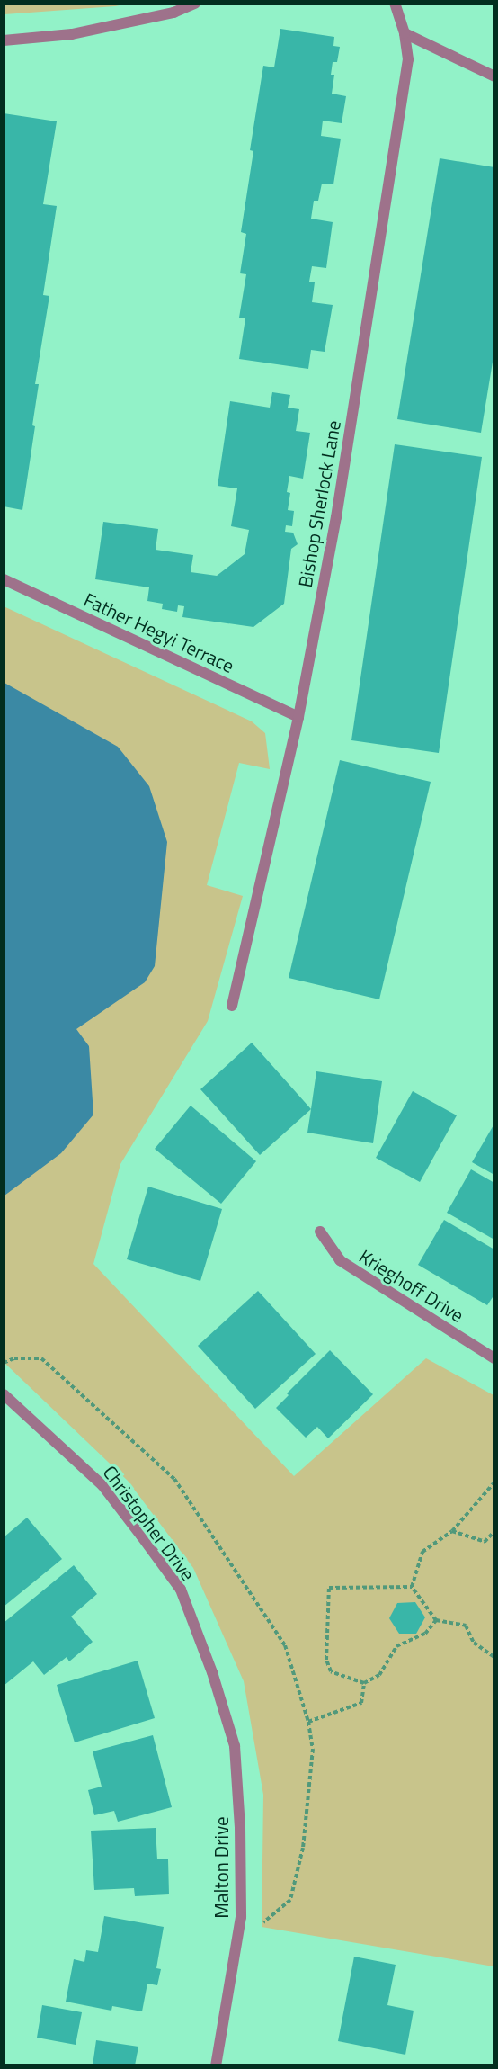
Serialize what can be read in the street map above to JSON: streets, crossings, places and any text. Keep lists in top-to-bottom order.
{
  "streets": {
    "street": [
      "Bishop Sherlock Lane",
      "Father Hegyi Terrace",
      "Krieghoff Drive",
      "Christopher Drive",
      "Malton Drive"
    ]
  },
  "crossings": [
    ["Bishop Sherlock Lane", "Father Hegyi Terrace"],
    ["Christopher Drive", "Malton Drive"]
  ]
}
